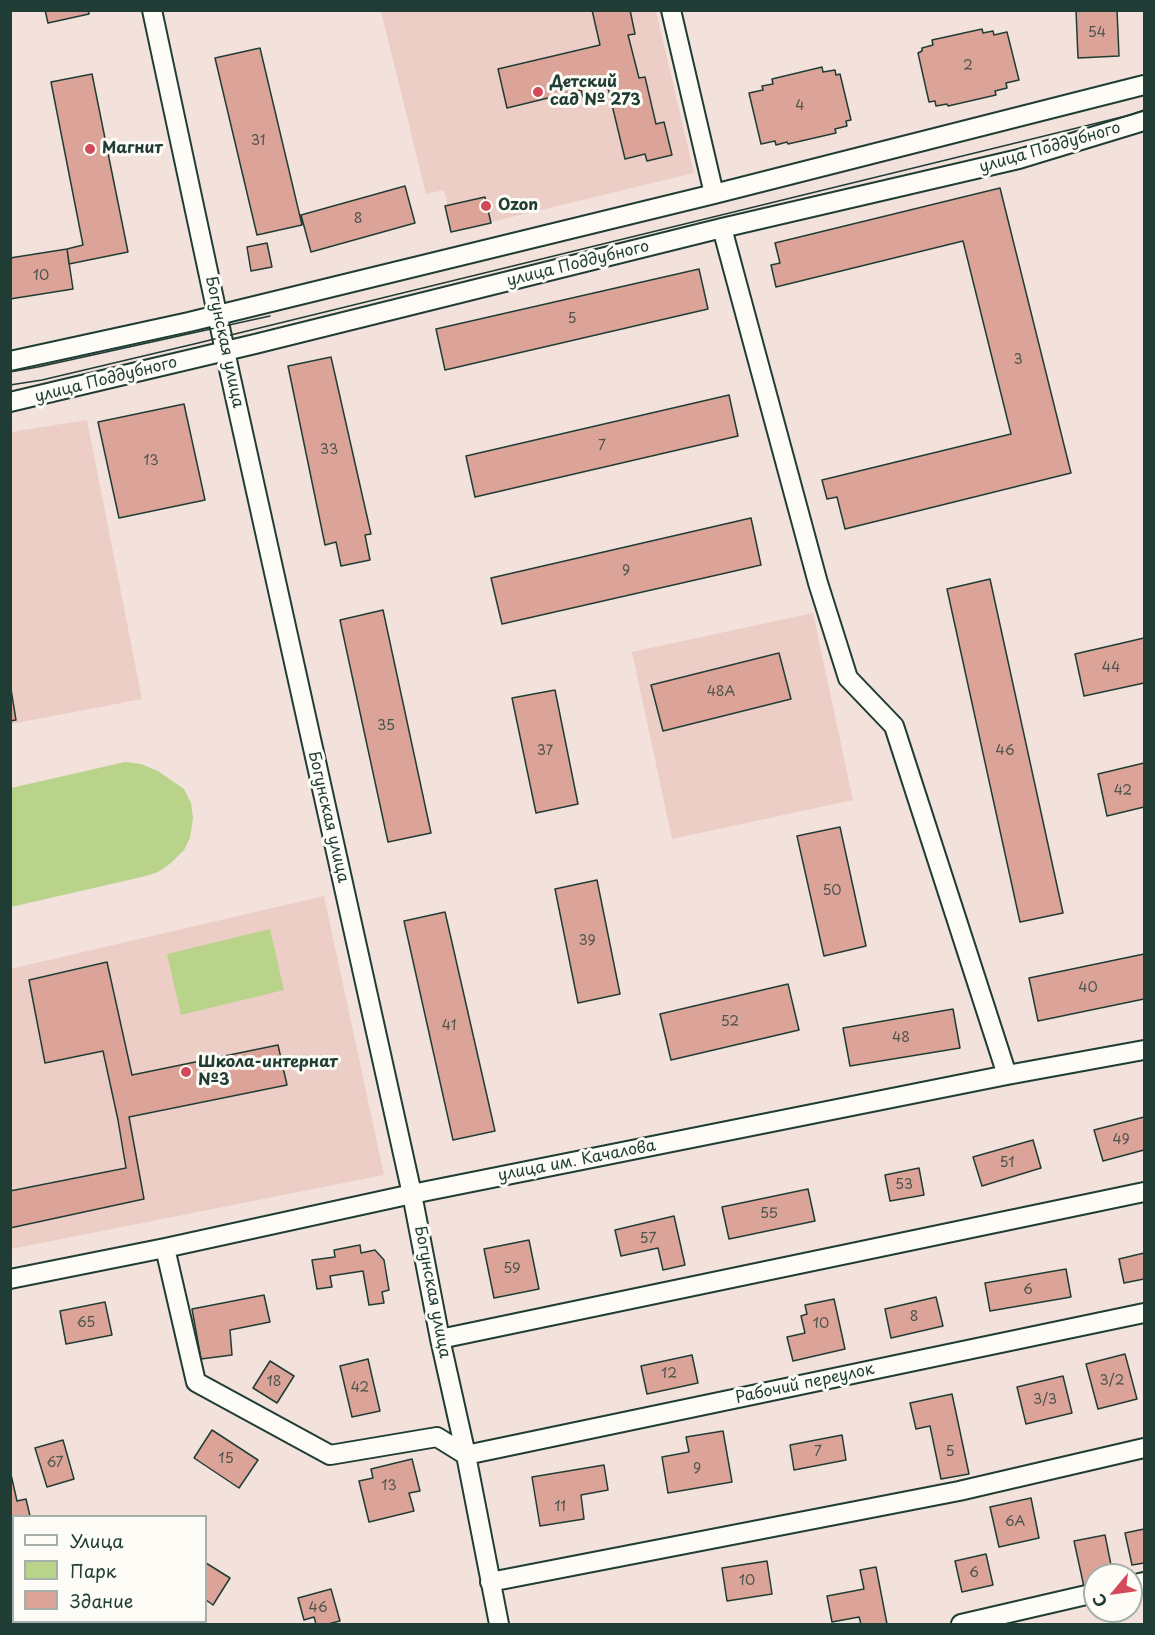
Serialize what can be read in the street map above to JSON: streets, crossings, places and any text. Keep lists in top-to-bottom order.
{
  "streets": {
    "street": [
      "улица Поддубного",
      "Богунская улица",
      "улица им. Качалова",
      "Рабочий переулок"
    ]
  },
  "crossings": [
    ["улица Поддубного", "Богунская улица"],
    ["Богунская улица", "улица им. Качалова"],
    ["Богунская улица", "Рабочий переулок"]
  ],
  "places": [
    "Детский сад № 273",
    "Магнит",
    "Ozon",
    "Школа-интернат №3"
  ],
  "house_numbers": [
    "54",
    "2",
    "4",
    "31",
    "8",
    "10",
    "5",
    "3",
    "7",
    "33",
    "13",
    "9",
    "44",
    "48А",
    "35",
    "37",
    "46",
    "42",
    "50",
    "39",
    "40",
    "52",
    "41",
    "48",
    "49",
    "51",
    "53",
    "55",
    "57",
    "59",
    "6",
    "8",
    "65",
    "10",
    "12",
    "3/2",
    "18",
    "42",
    "3/3",
    "7",
    "5",
    "15",
    "67",
    "9",
    "13",
    "11",
    "6А",
    "6",
    "10",
    "46"
  ],
  "legend": ["Улица", "Парк", "Здание"],
  "north": "bottom left"
}
